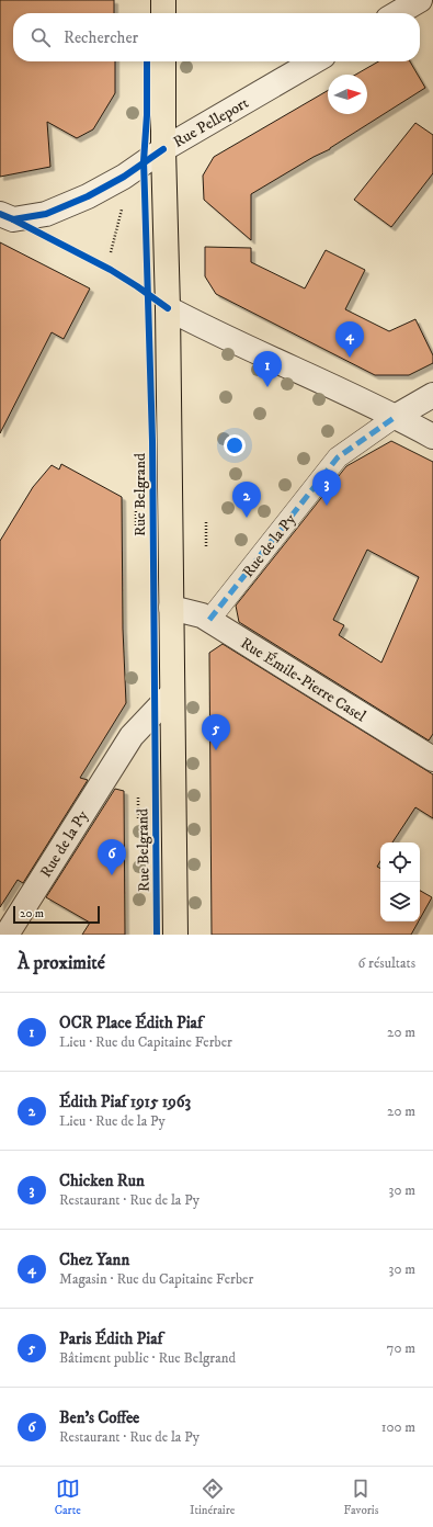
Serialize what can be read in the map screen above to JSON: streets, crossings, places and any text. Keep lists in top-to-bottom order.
{
  "streets": {
    "main road": ["Rue Belgrand"],
    "street": ["Rue Pelleport", "Rue de la Py", "Rue Émile-Pierre Casel"]
  },
  "crossings": [
    ["Rue Pelleport", "Rue Belgrand"],
    ["Rue Belgrand", "Rue de la Py"],
    ["Rue Belgrand", "Rue Émile-Pierre Casel"],
    ["Rue de la Py", "Rue Émile-Pierre Casel"]
  ],
  "scale_bar": "20 m",
  "north": "right",
  "page": {
    "search": "Rechercher",
    "pins": [
      "4",
      "1",
      "3",
      "2",
      "5",
      "6"
    ],
    "scale": "20 m",
    "heading": ["À proximité", "6 résultats"],
    "list": [
      {
        "mark": "1",
        "name": "OCR Place Édith Piaf",
        "note": "Lieu · Rue du Capitaine Ferber",
        "value": "20 m"
      },
      {
        "mark": "2",
        "name": "Édith Piaf 1915 1963",
        "note": "Lieu · Rue de la Py",
        "value": "20 m"
      },
      {
        "mark": "3",
        "name": "Chicken Run",
        "note": "Restaurant · Rue de la Py",
        "value": "30 m"
      },
      {
        "mark": "4",
        "name": "Chez Yann",
        "note": "Magasin · Rue du Capitaine Ferber",
        "value": "30 m"
      },
      {
        "mark": "5",
        "name": "Paris Édith Piaf",
        "note": "Bâtiment public · Rue Belgrand",
        "value": "70 m"
      },
      {
        "mark": "6",
        "name": "Ben's Coffee",
        "note": "Restaurant · Rue de la Py",
        "value": "100 m"
      }
    ],
    "nav": ["Carte", "Itinéraire", "Favoris"]
  }
}
